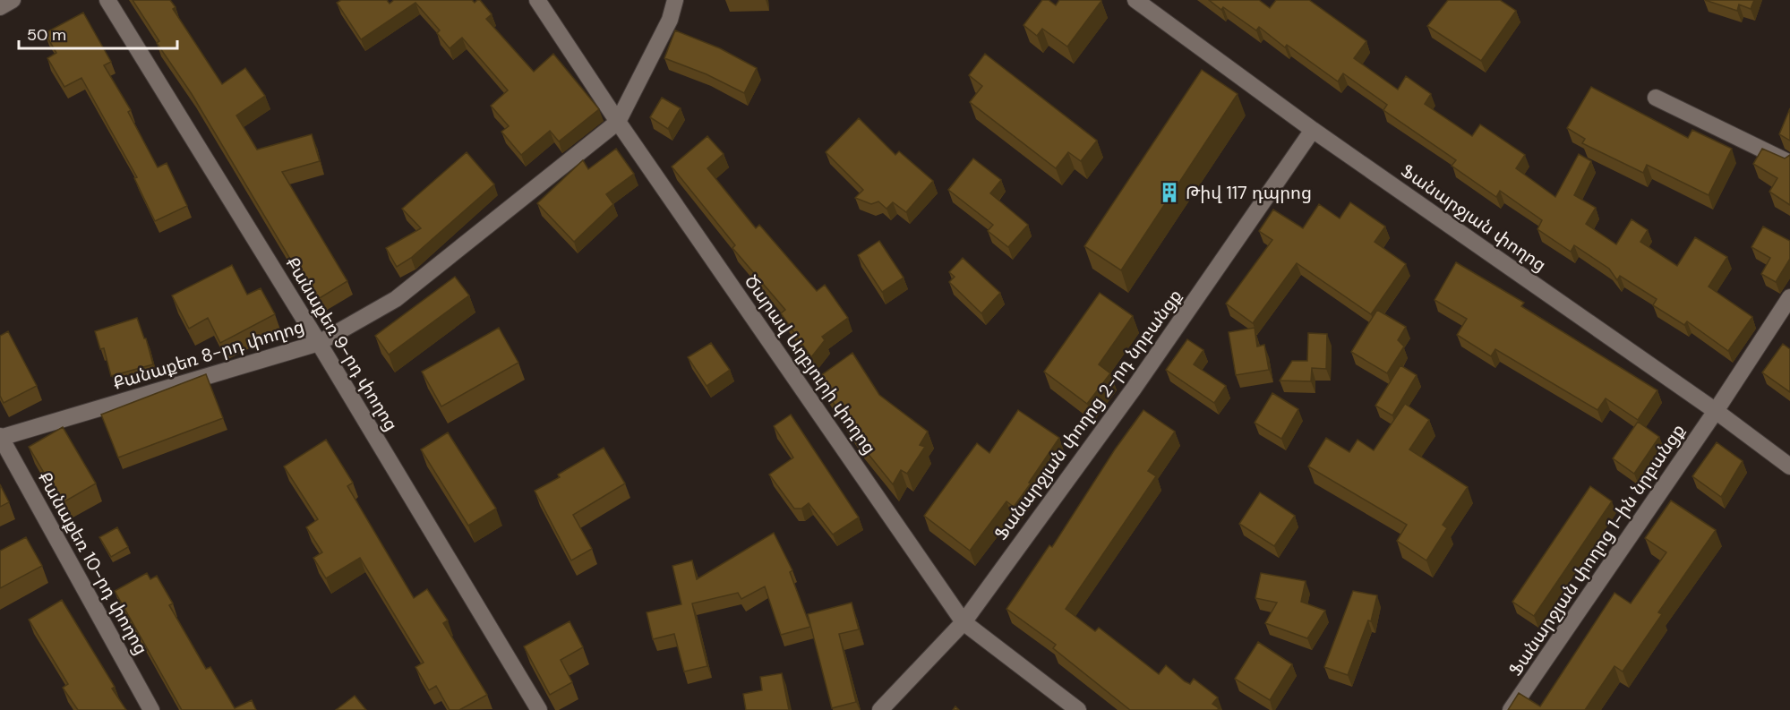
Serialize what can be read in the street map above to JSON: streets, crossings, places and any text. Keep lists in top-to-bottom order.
{
  "streets": {
    "street": [
      "Ֆանարջյան փողոց",
      "Քանաքեռ 9-րդ փողոց",
      "Քանաքեռ 8-րդ փողոց",
      "Ծարավ Աղբյուրի փողոց",
      "Ֆանարջյան փողոց 2-րդ նրբանցք",
      "Ֆանարջյան փողոց 1-ին նրբանցք",
      "Քանաքեռ 10-րդ փողոց"
    ]
  },
  "crossings": [
    ["Ֆանարջյան փողոց", "Ֆանարջյան փողոց 2-րդ նրբանցք"],
    ["Ֆանարջյան փողոց", "Ֆանարջյան փողոց 1-ին նրբանցք"],
    ["Քանաքեռ 9-րդ փողոց", "Քանաքեռ 8-րդ փողոց"],
    ["Քանաքեռ 8-րդ փողոց", "Ծարավ Աղբյուրի փողոց"],
    ["Քանաքեռ 8-րդ փողոց", "Քանաքեռ 10-րդ փողոց"],
    ["Ծարավ Աղբյուրի փողոց", "Ֆանարջյան փողոց 2-րդ նրբանցք"]
  ],
  "places": {
    "building": ["Թիվ 117 դպրոց"]
  },
  "scale_bar": "50 m"
}
